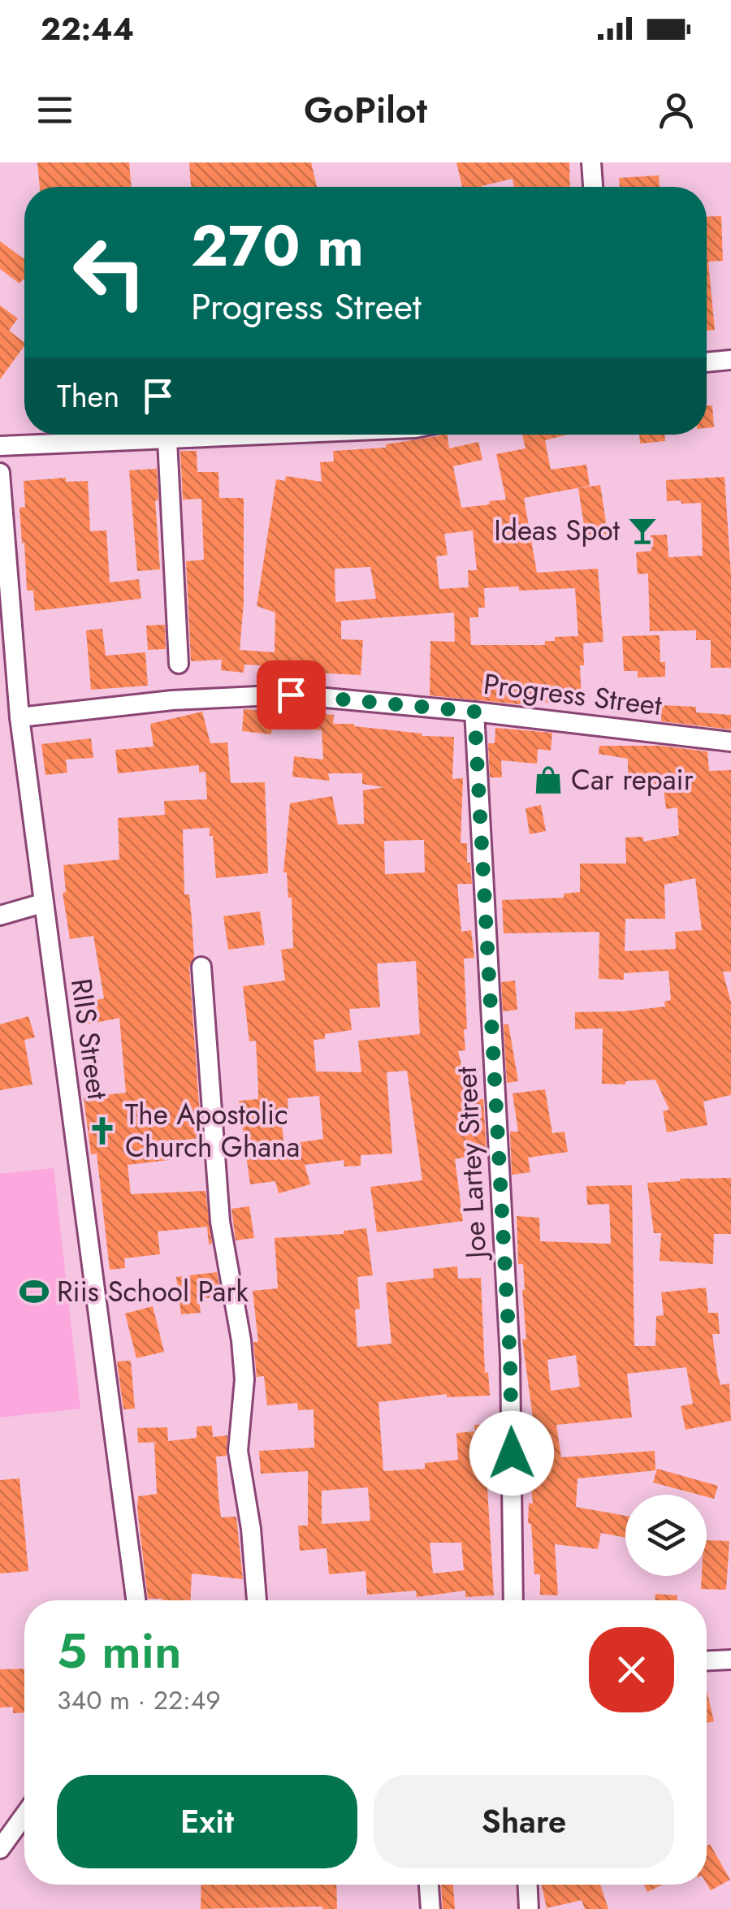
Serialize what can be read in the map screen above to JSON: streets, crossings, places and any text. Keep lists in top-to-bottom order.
{
  "streets": {
    "street": ["Progress Street", "RIIS Street", "Joe Lartey Street"]
  },
  "crossings": [
    ["Progress Street", "RIIS Street"],
    ["Progress Street", "Joe Lartey Street"]
  ],
  "places": {
    "bar": ["Ideas Spot"],
    "shop": ["Car repair"],
    "church": ["The Apostolic Church Ghana"],
    "sports": ["Riis School Park"]
  },
  "page": {
    "status": "22:44",
    "header": "GoPilot",
    "turn": ["270 m", "Progress Street"],
    "then": "Then",
    "heading": ["5 min", "340 m · 22:49"],
    "buttons": ["Exit", "Share"]
  }
}
